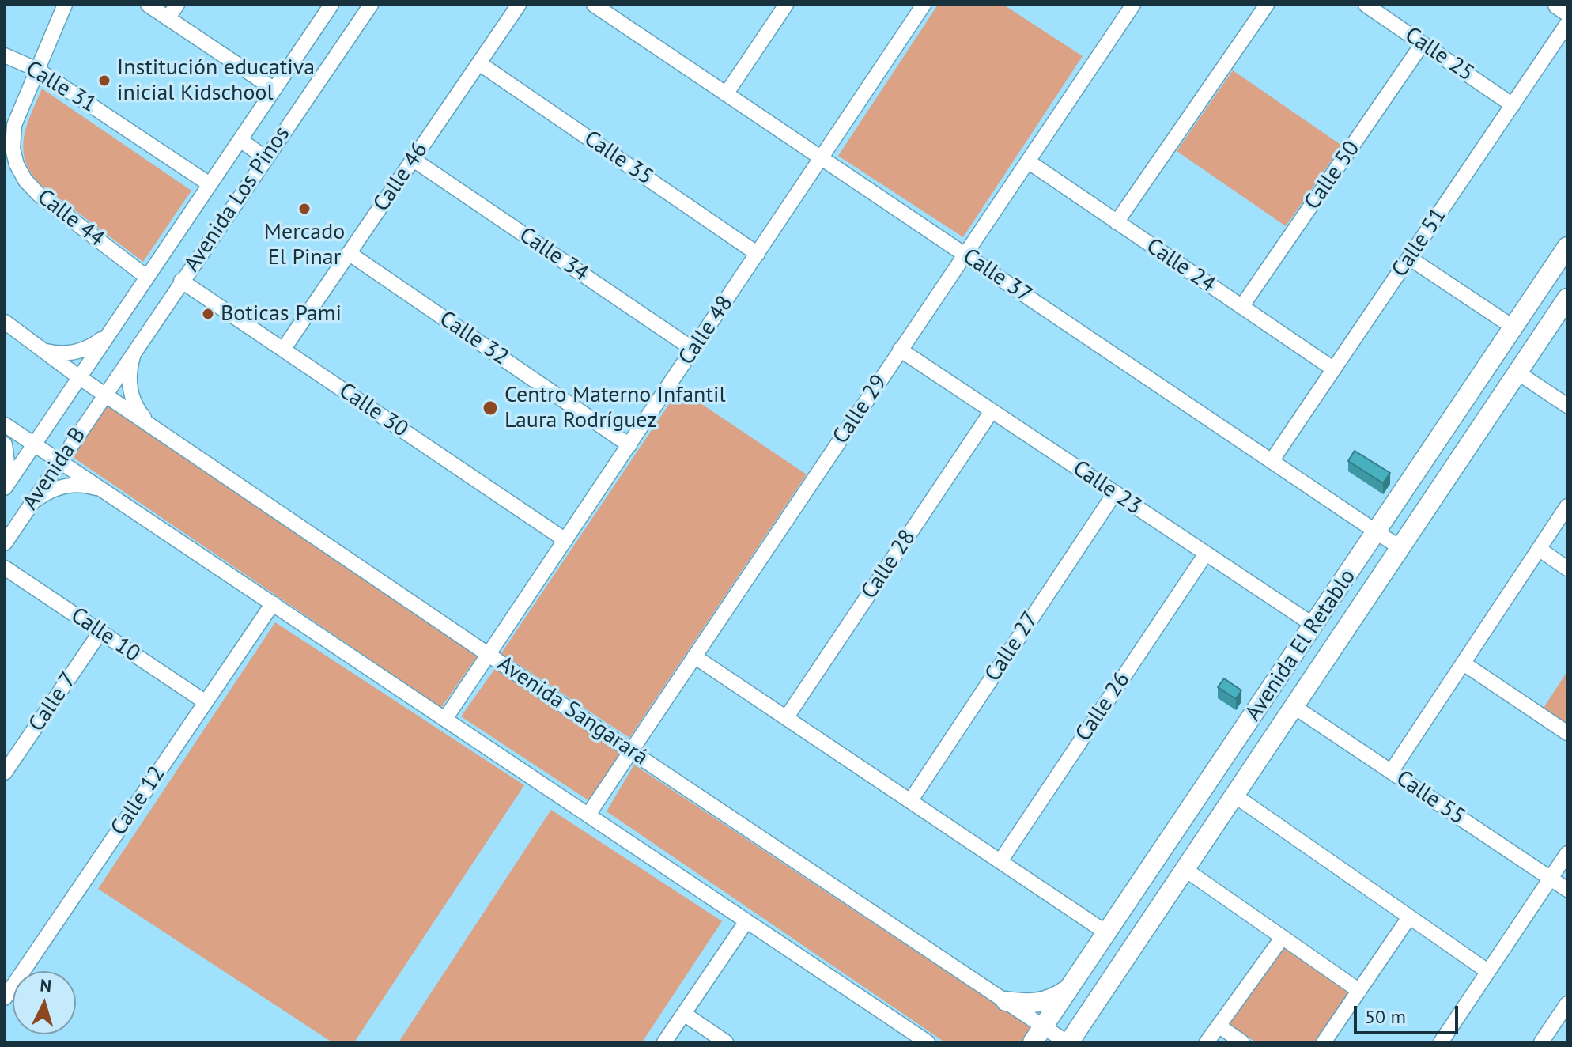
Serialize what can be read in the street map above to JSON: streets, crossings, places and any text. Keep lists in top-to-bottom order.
{
  "streets": {
    "main road": ["Avenida El Retablo"],
    "street": [
      "Calle 25",
      "Calle 31",
      "Calle 35",
      "Calle 50",
      "Calle 46",
      "Avenida Los Pinos",
      "Calle 44",
      "Calle 51",
      "Calle 34",
      "Calle 24",
      "Calle 37",
      "Calle 48",
      "Calle 32",
      "Calle 29",
      "Calle 30",
      "Avenida B",
      "Calle 23",
      "Calle 28",
      "Calle 10",
      "Calle 27",
      "Calle 7",
      "Calle 26",
      "Avenida Sangarará",
      "Calle 55",
      "Calle 12"
    ]
  },
  "crossings": [
    ["Calle 25", "Calle 50"],
    ["Calle 25", "Calle 51"],
    ["Calle 31", "Avenida Los Pinos"],
    ["Calle 31", "Calle 44"],
    ["Calle 35", "Calle 46"],
    ["Calle 35", "Calle 48"],
    ["Calle 50", "Calle 24"],
    ["Calle 46", "Calle 34"],
    ["Calle 46", "Calle 32"],
    ["Calle 46", "Calle 30"],
    ["Avenida Los Pinos", "Calle 44"],
    ["Avenida Los Pinos", "Calle 30"],
    ["Avenida Los Pinos", "Avenida B"],
    ["Avenida Los Pinos", "Avenida Sangarará"],
    ["Calle 51", "Calle 24"],
    ["Calle 51", "Calle 37"],
    ["Calle 34", "Calle 48"],
    ["Calle 24", "Calle 29"],
    ["Calle 37", "Calle 48"],
    ["Calle 37", "Calle 29"],
    ["Calle 37", "Avenida El Retablo"],
    ["Calle 48", "Calle 32"],
    ["Calle 48", "Calle 30"],
    ["Calle 48", "Avenida Sangarará"],
    ["Calle 29", "Calle 23"],
    ["Calle 29", "Avenida Sangarará"],
    ["Avenida B", "Avenida Sangarará"],
    ["Calle 23", "Calle 28"],
    ["Calle 23", "Avenida El Retablo"],
    ["Calle 23", "Calle 27"],
    ["Calle 23", "Calle 26"],
    ["Calle 10", "Calle 7"],
    ["Calle 10", "Calle 12"],
    ["Avenida El Retablo", "Avenida Sangarará"],
    ["Avenida El Retablo", "Calle 55"]
  ],
  "places": [
    "Institución educativa inicial Kidschool",
    "Mercado El Pinar",
    "Boticas Pami",
    "Centro Materno Infantil Laura Rodríguez"
  ],
  "scale_bar": "50 m",
  "north": "top"
}
